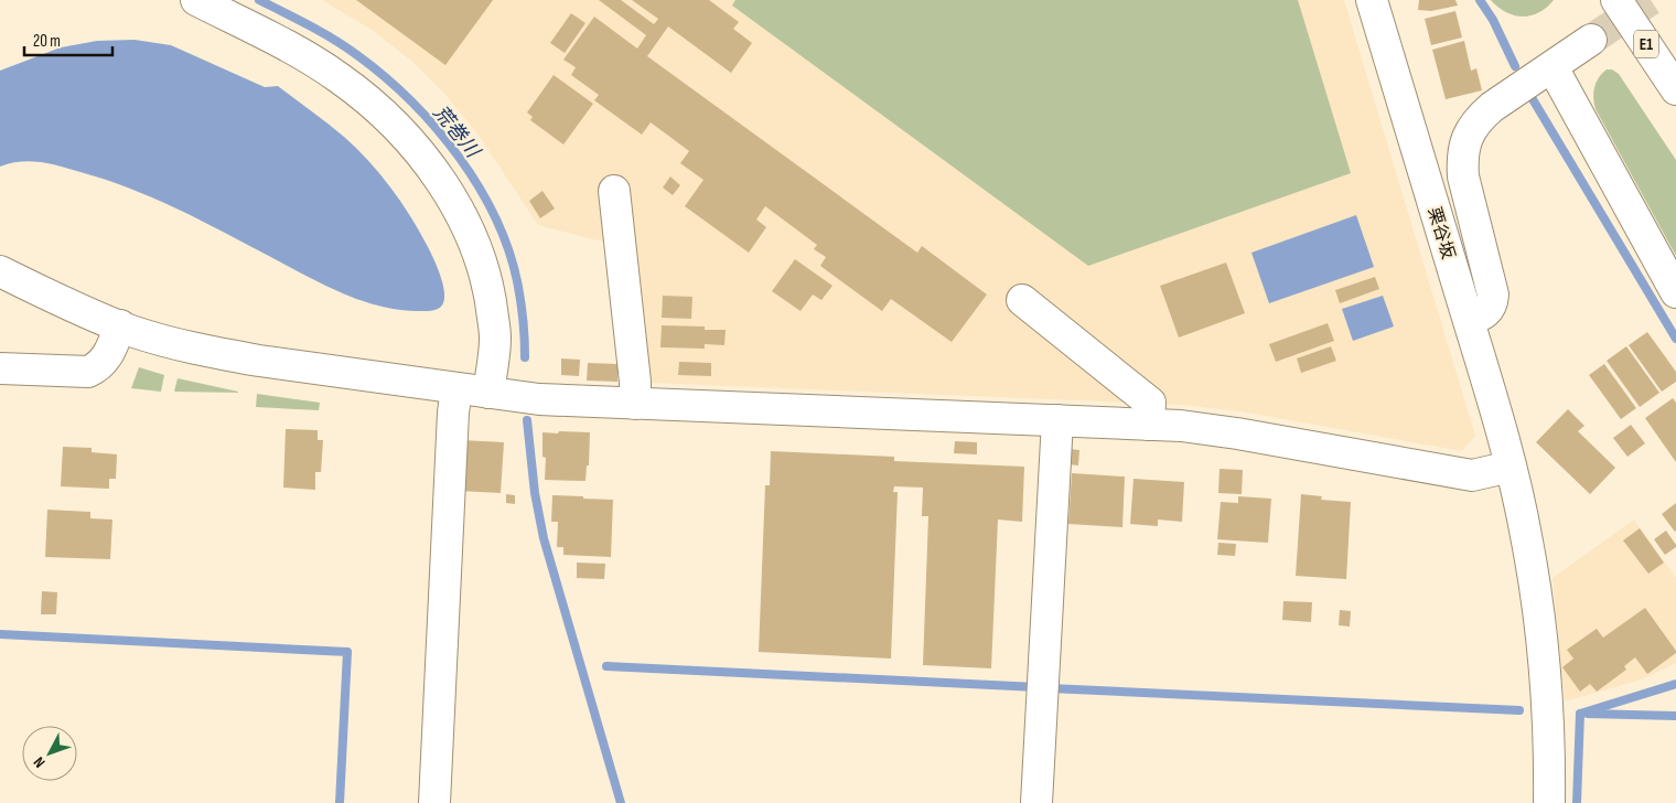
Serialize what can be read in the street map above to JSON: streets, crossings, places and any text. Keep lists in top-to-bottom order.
{
  "streets": {
    "main road": ["E1", "栗谷坂"]
  },
  "water": ["荒巻川"],
  "scale_bar": "20 m",
  "north": "bottom left"
}
